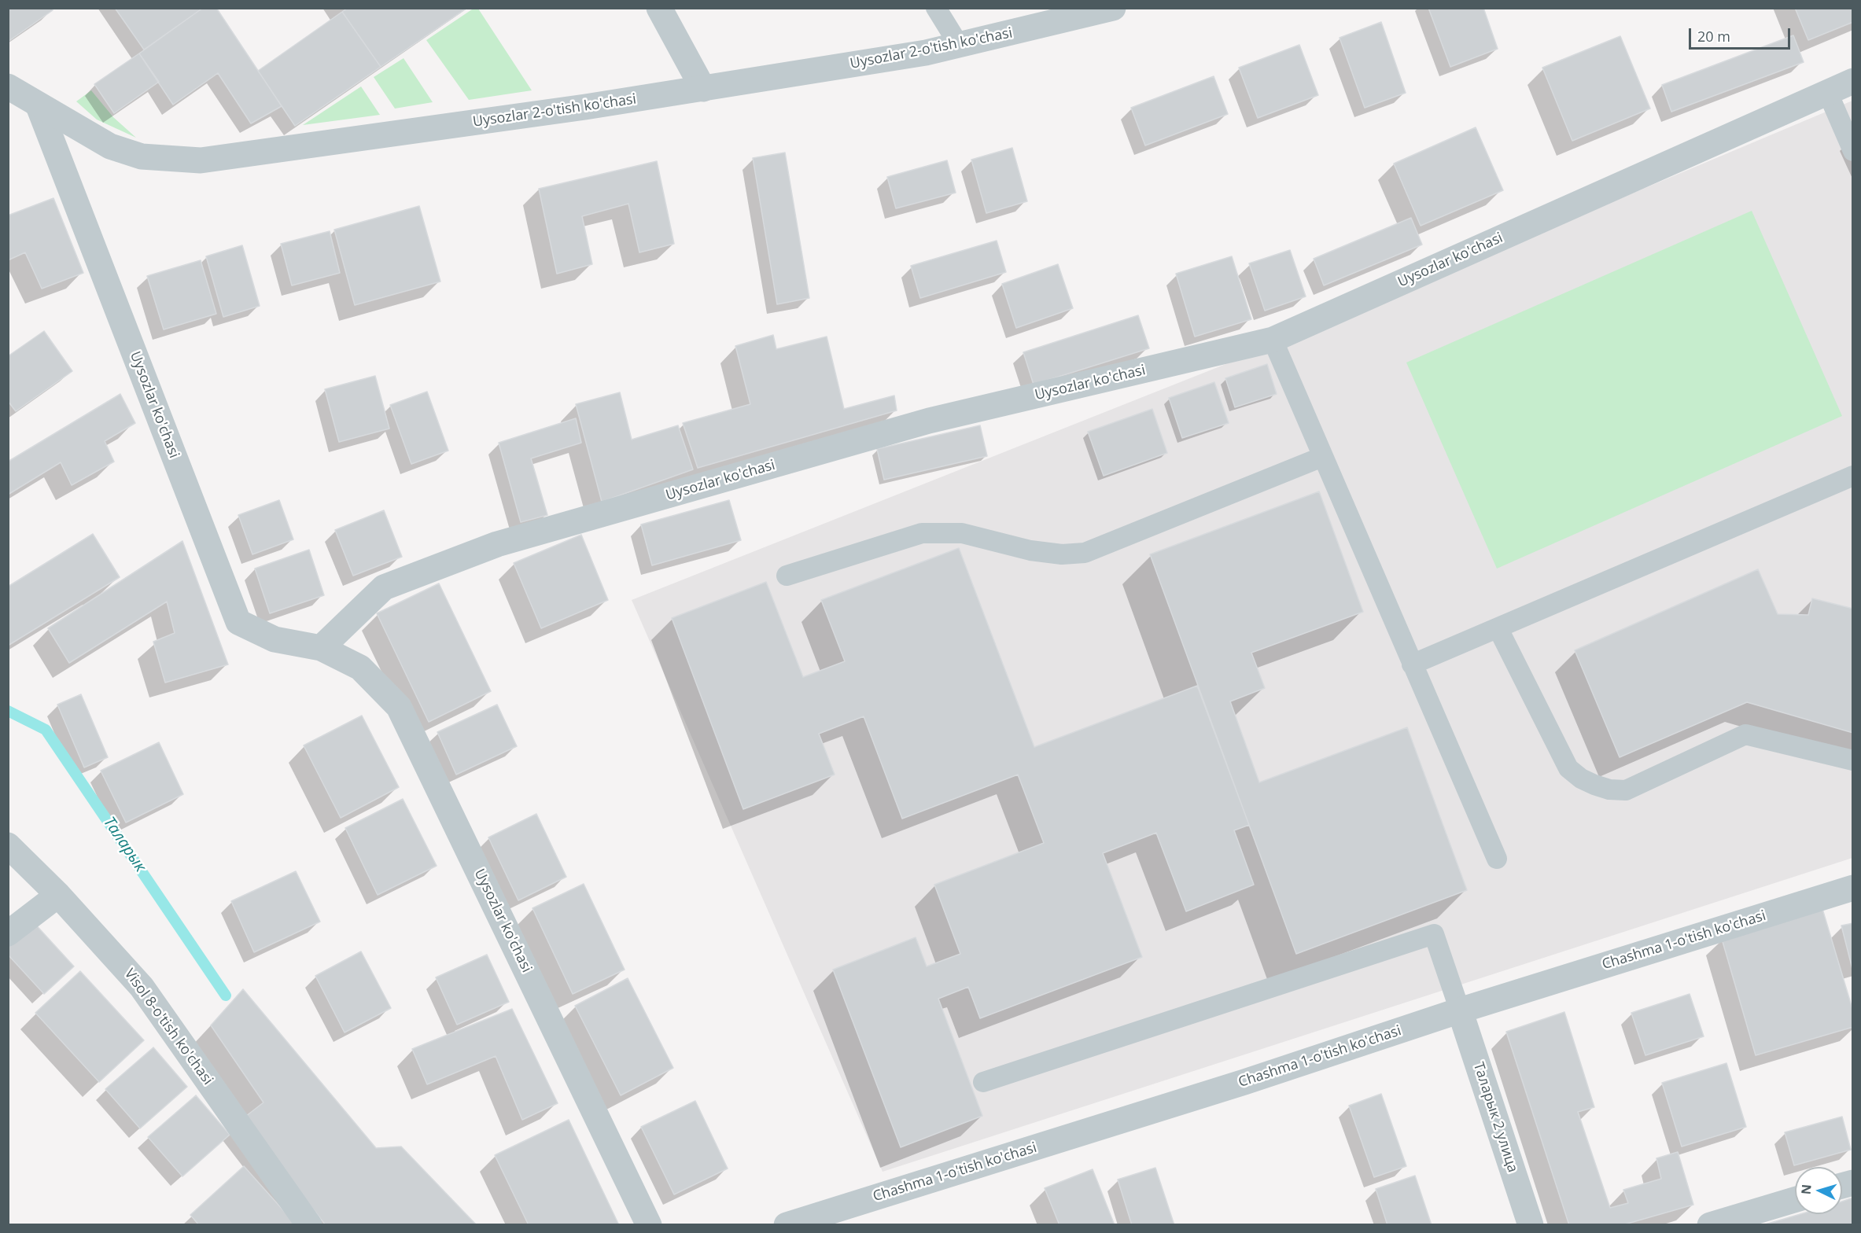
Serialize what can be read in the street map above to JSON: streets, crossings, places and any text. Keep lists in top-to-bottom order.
{
  "streets": {
    "street": [
      "Uysozlar 2-o'tish ko'chasi",
      "Uysozlar ko'chasi",
      "Chashma 1-o'tish ko'chasi",
      "Visol 8-o'tish ko'chasi",
      "Таларык 2 улица"
    ]
  },
  "crossings": [
    ["Uysozlar 2-o'tish ko'chasi", "Uysozlar ko'chasi"],
    ["Chashma 1-o'tish ko'chasi", "Таларык 2 улица"]
  ],
  "water": ["Таларык"],
  "scale_bar": "20 m",
  "north": "left"
}
